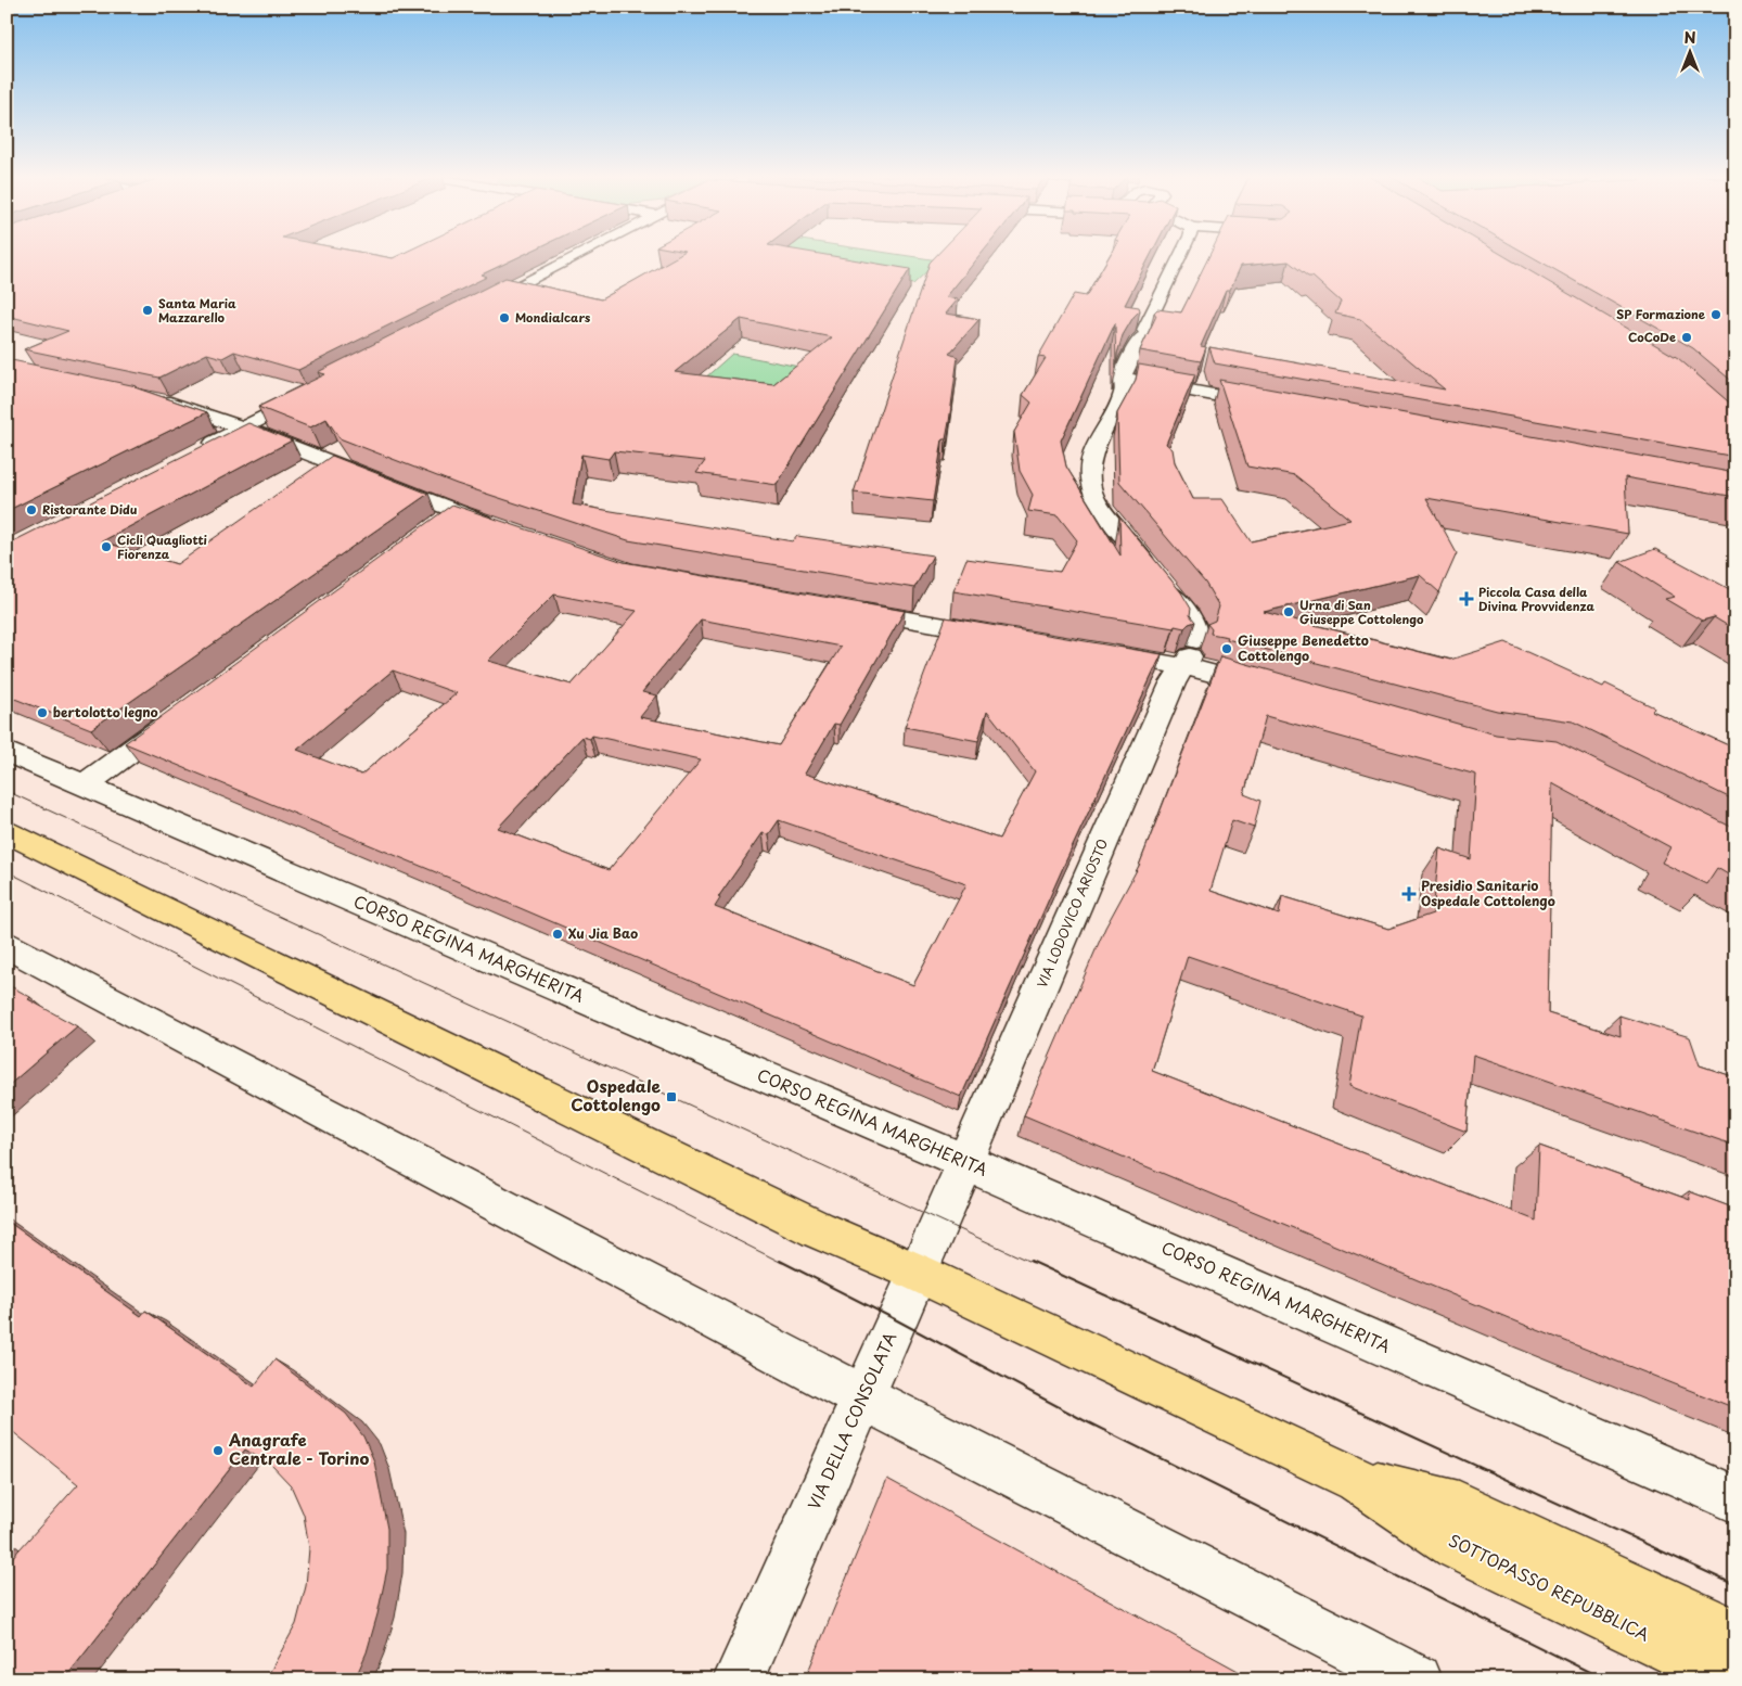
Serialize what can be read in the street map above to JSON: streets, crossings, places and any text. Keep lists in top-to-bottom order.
{
  "streets": {
    "main road": ["SOTTOPASSO REPUBBLICA"],
    "street": ["VIA LODOVICO ARIOSTO", "CORSO REGINA MARGHERITA", "VIA DELLA CONSOLATA"]
  },
  "crossings": [
    ["VIA LODOVICO ARIOSTO", "CORSO REGINA MARGHERITA"],
    ["VIA LODOVICO ARIOSTO", "VIA DELLA CONSOLATA"],
    ["CORSO REGINA MARGHERITA", "VIA DELLA CONSOLATA"]
  ],
  "places": {
    "other": [
      "Santa Maria Mazzarello",
      "SP Formazione",
      "Mondialcars",
      "CoCoDe",
      "Ristorante Didu",
      "Cicli Quagliotti Fiorenza",
      "Urna di San Giuseppe Cottolengo",
      "Giuseppe Benedetto Cottolengo",
      "bertolotto legno",
      "Xu Jia Bao",
      "Anagrafe Centrale - Torino"
    ],
    "health": ["Piccola Casa della Divina Provvidenza", "Presidio Sanitario Ospedale Cottolengo"],
    "transit": ["Ospedale Cottolengo"]
  },
  "north": "top"
}
